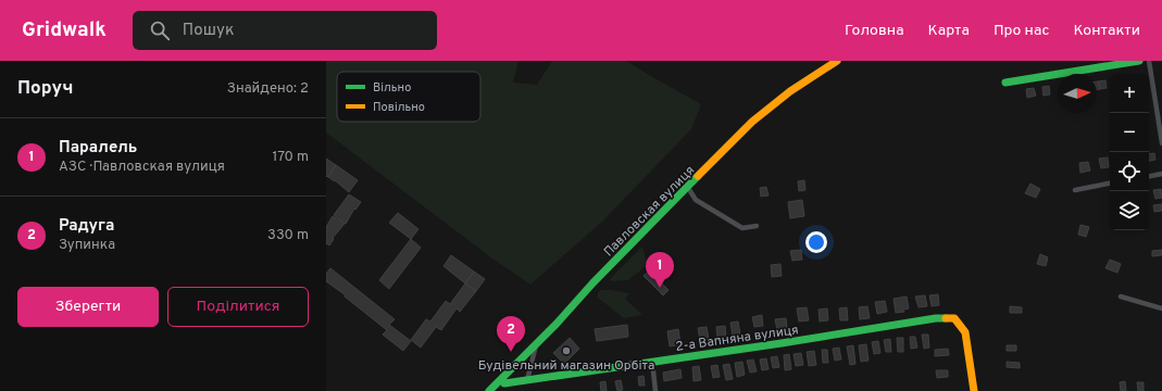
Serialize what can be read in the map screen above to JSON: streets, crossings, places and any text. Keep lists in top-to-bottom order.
{
  "streets": {
    "street": ["Павловская вулиця", "2-а Вапняна вулиця"]
  },
  "crossings": [
    ["Павловская вулиця", "2-а Вапняна вулиця"]
  ],
  "places": ["Будівельний магазин Орбіта"],
  "legend": ["Вільно", "Повільно"],
  "north": "right",
  "page": {
    "header": "Gridwalk",
    "search": "Пошук",
    "nav": [
      "Головна",
      "Карта",
      "Про нас",
      "Контакти"
    ],
    "heading": ["Поруч", "Знайдено: 2"],
    "map_buttons": ["+", "−"],
    "list": [
      {
        "mark": "1",
        "name": "Паралель",
        "note": "АЗС · Павловская вулиця",
        "value": "170 m"
      },
      {
        "mark": "2",
        "name": "Радуга",
        "note": "Зупинка",
        "value": "330 m"
      }
    ],
    "pins": ["1", "2"],
    "buttons": ["Зберегти", "Поділитися"]
  }
}
